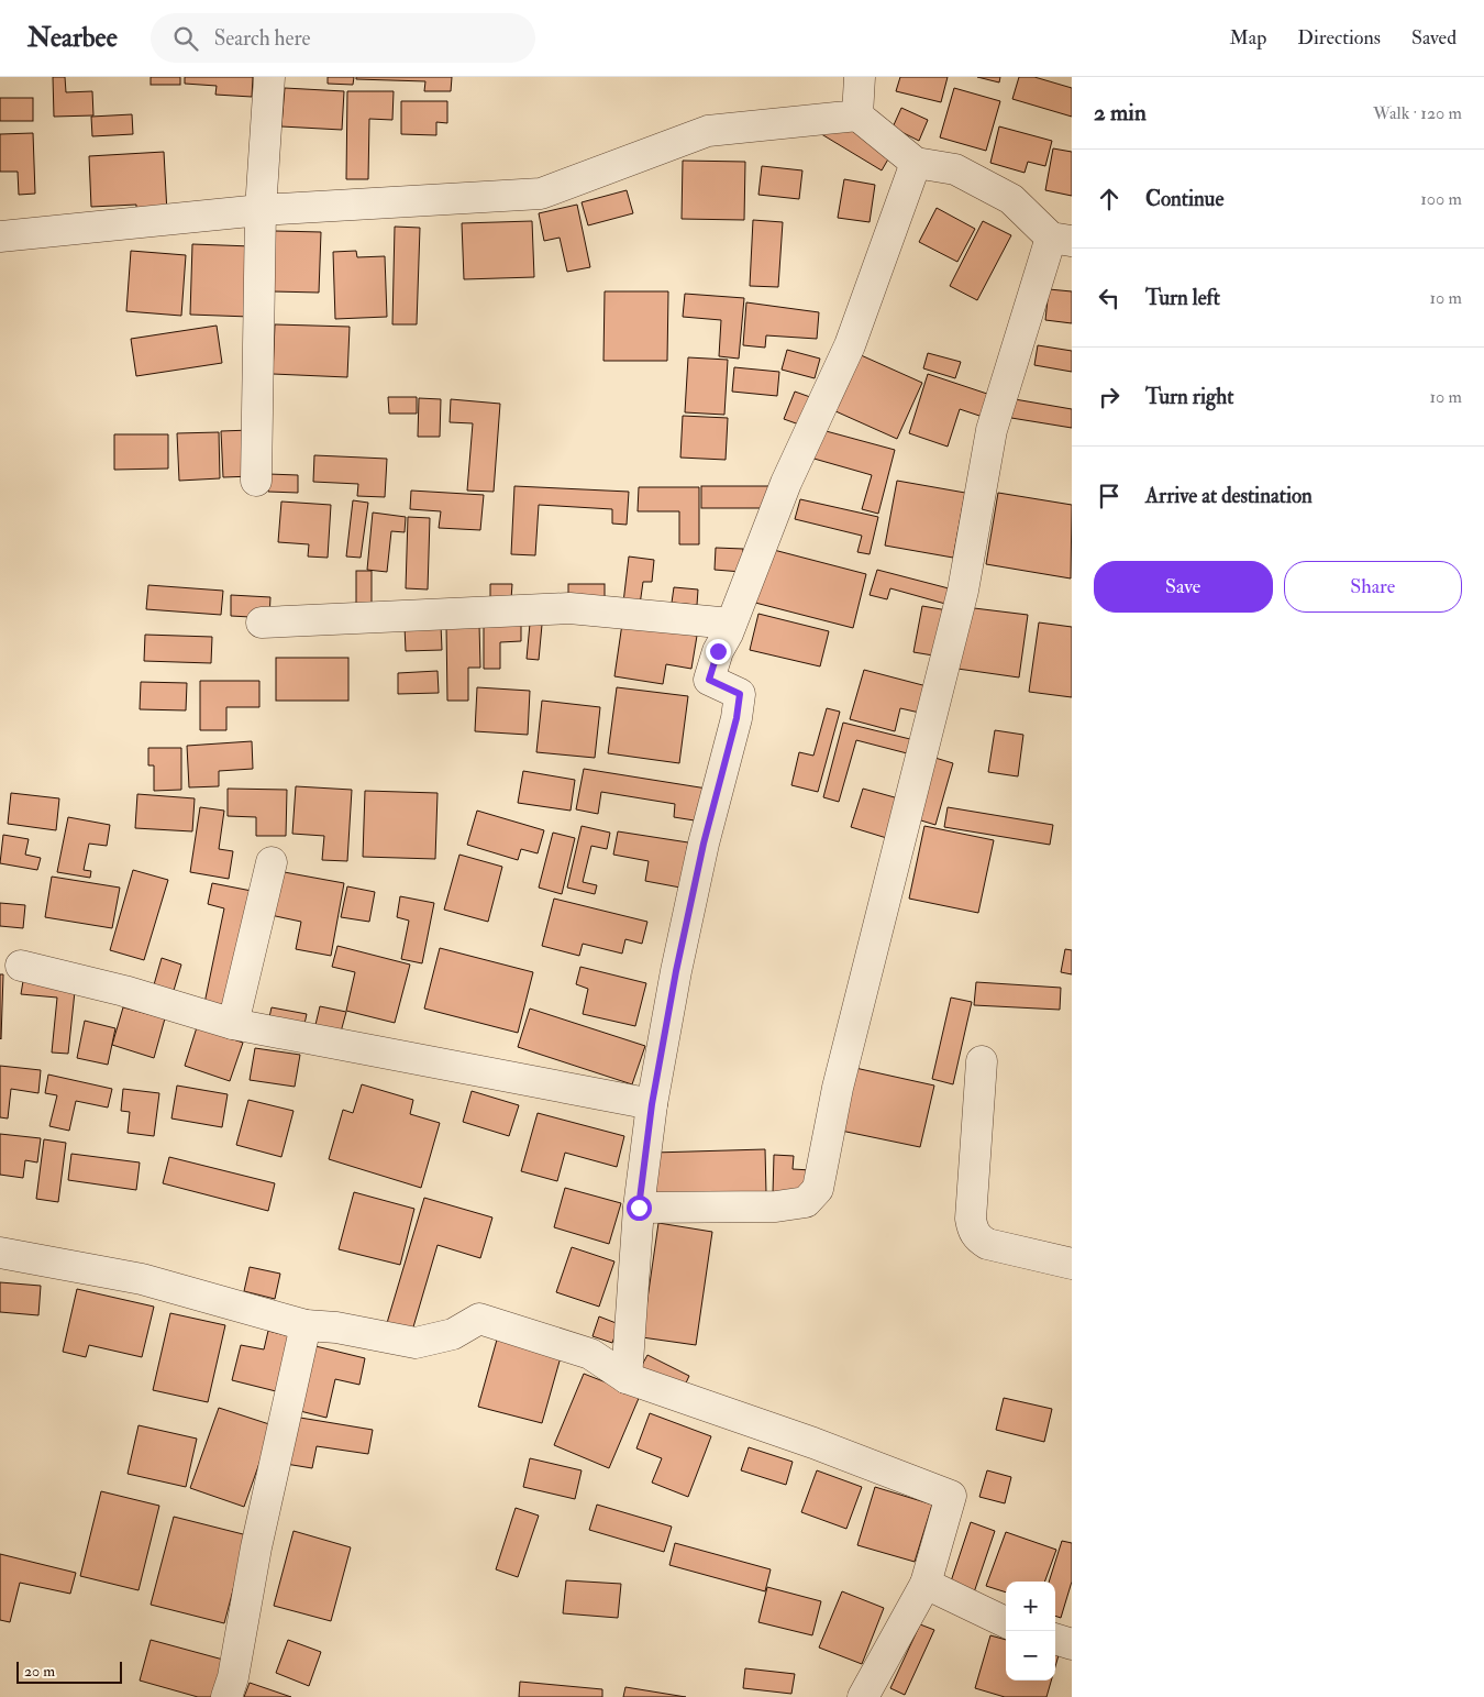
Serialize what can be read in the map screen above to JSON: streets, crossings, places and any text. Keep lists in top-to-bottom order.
{
  "scale_bar": "20 m",
  "page": {
    "header": "Nearbee",
    "search": "Search here",
    "nav": ["Map", "Directions", "Saved"],
    "heading": ["2 min", "Walk · 120 m"],
    "list": [
      ["Continue", "100 m"],
      ["Turn left", "10 m"],
      ["Turn right", "10 m"],
      "Arrive at destination"
    ],
    "buttons": ["Save", "Share"],
    "map_buttons": ["+", "−"],
    "scale": "20 m"
  }
}
